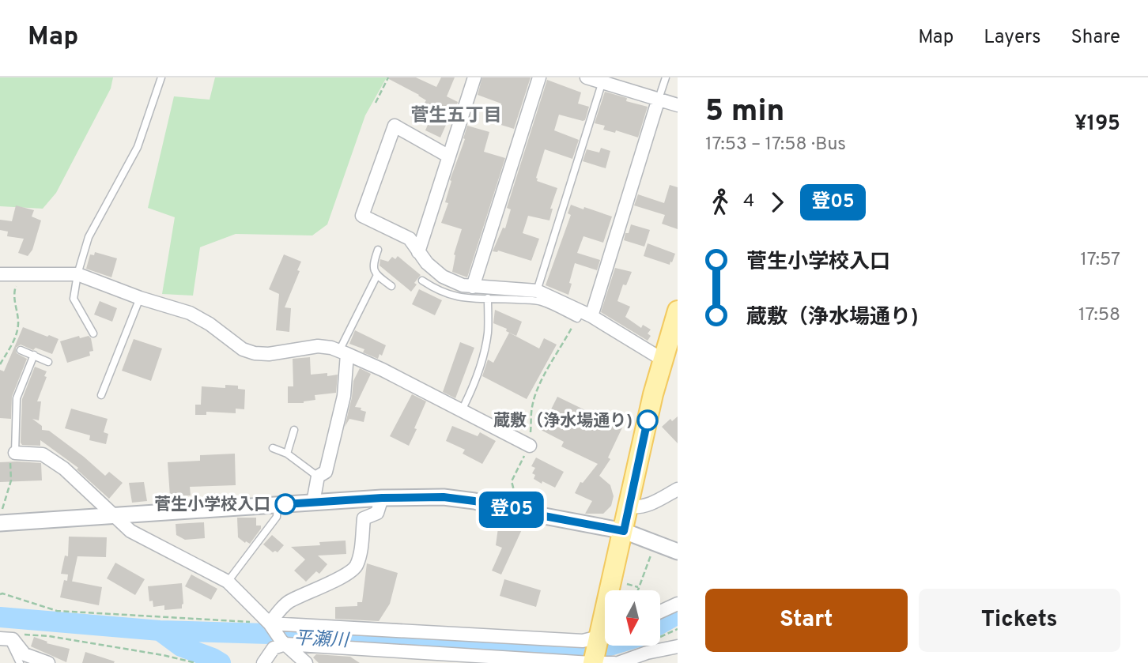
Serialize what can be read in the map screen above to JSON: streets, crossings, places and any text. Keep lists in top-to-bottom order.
{
  "districts": ["菅生五丁目"],
  "water": ["平瀬川"],
  "places": ["蔵敷（浄水場通り)", "菅生小学校入口"],
  "lines": ["bus line 登05"],
  "north": "bottom",
  "page": {
    "header": "Map",
    "nav": ["Map", "Layers", "Share"],
    "on_map": "登05",
    "heading": ["5 min", "17:53 – 17:58 · Bus", "¥195"],
    "legs": ["4", "登05"],
    "list": [
      {
        "name": "菅生小学校入口",
        "value": "17:57"
      },
      {
        "name": "蔵敷（浄水場通り)",
        "value": "17:58"
      }
    ],
    "buttons": ["Start", "Tickets"]
  }
}
